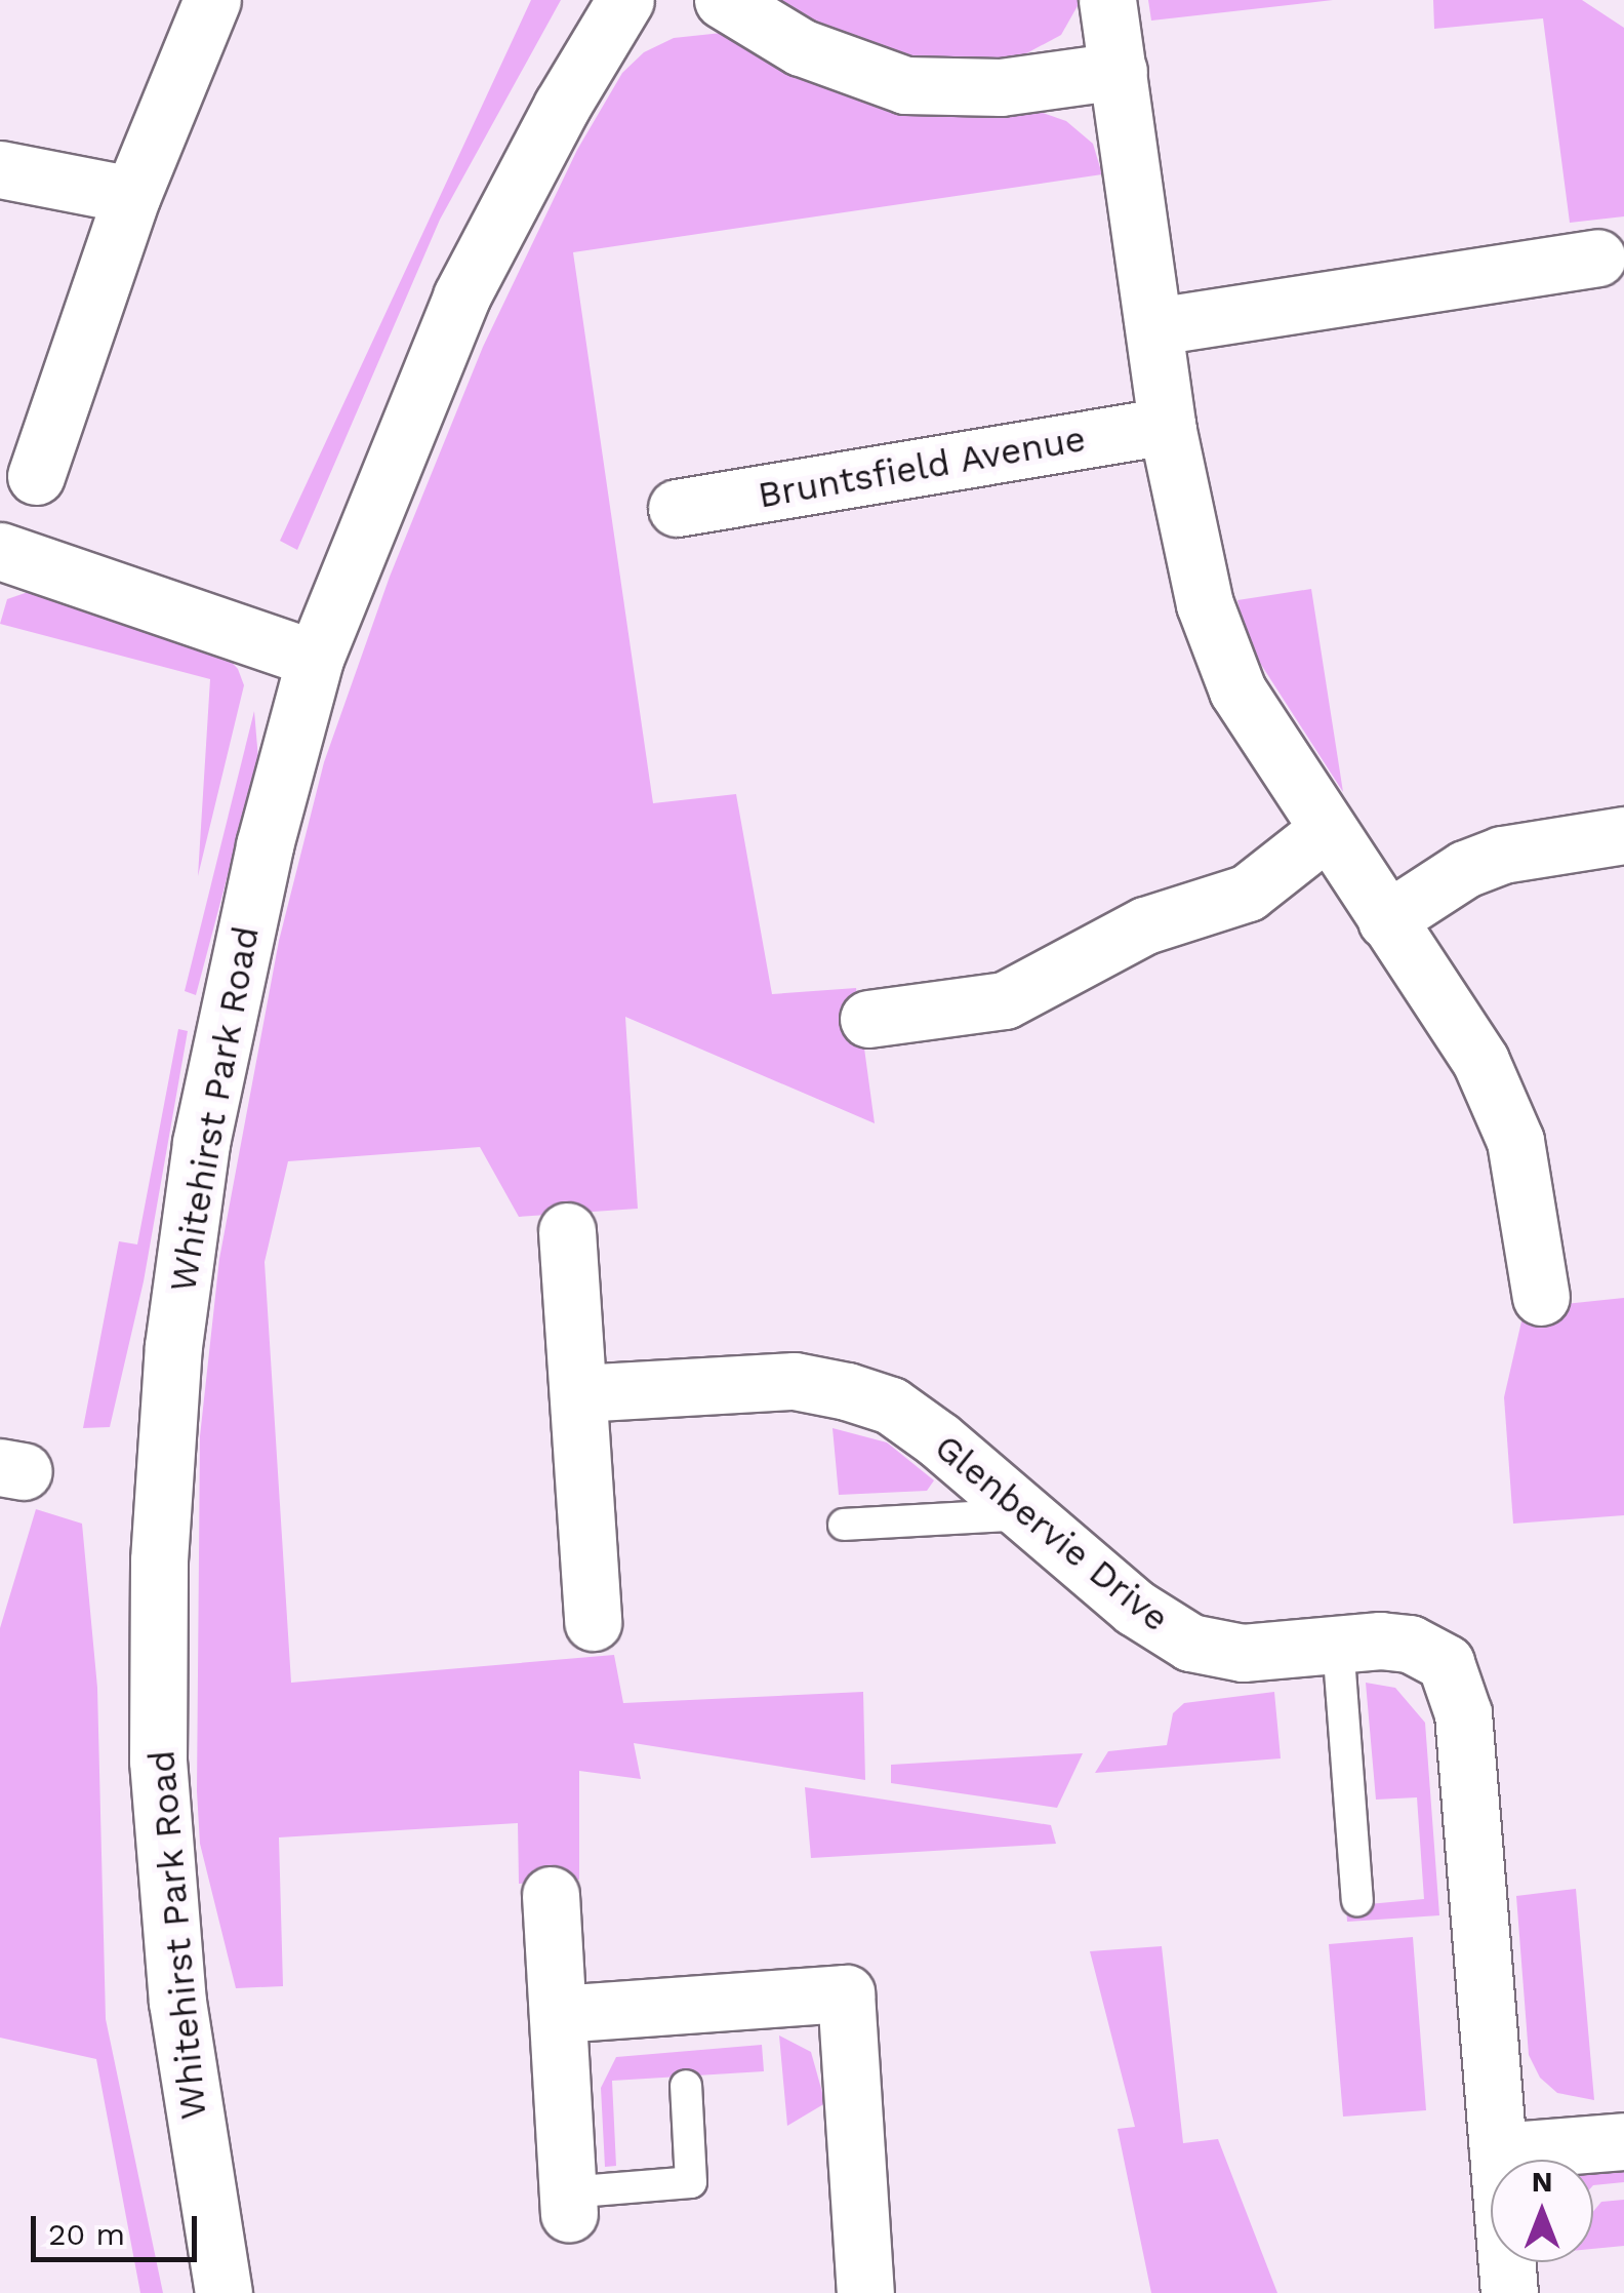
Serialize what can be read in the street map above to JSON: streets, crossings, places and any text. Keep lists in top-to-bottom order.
{
  "streets": {
    "street": ["Bruntsfield Avenue", "Whitehirst Park Road", "Glenbervie Drive"]
  },
  "scale_bar": "20 m",
  "north": "top"
}
